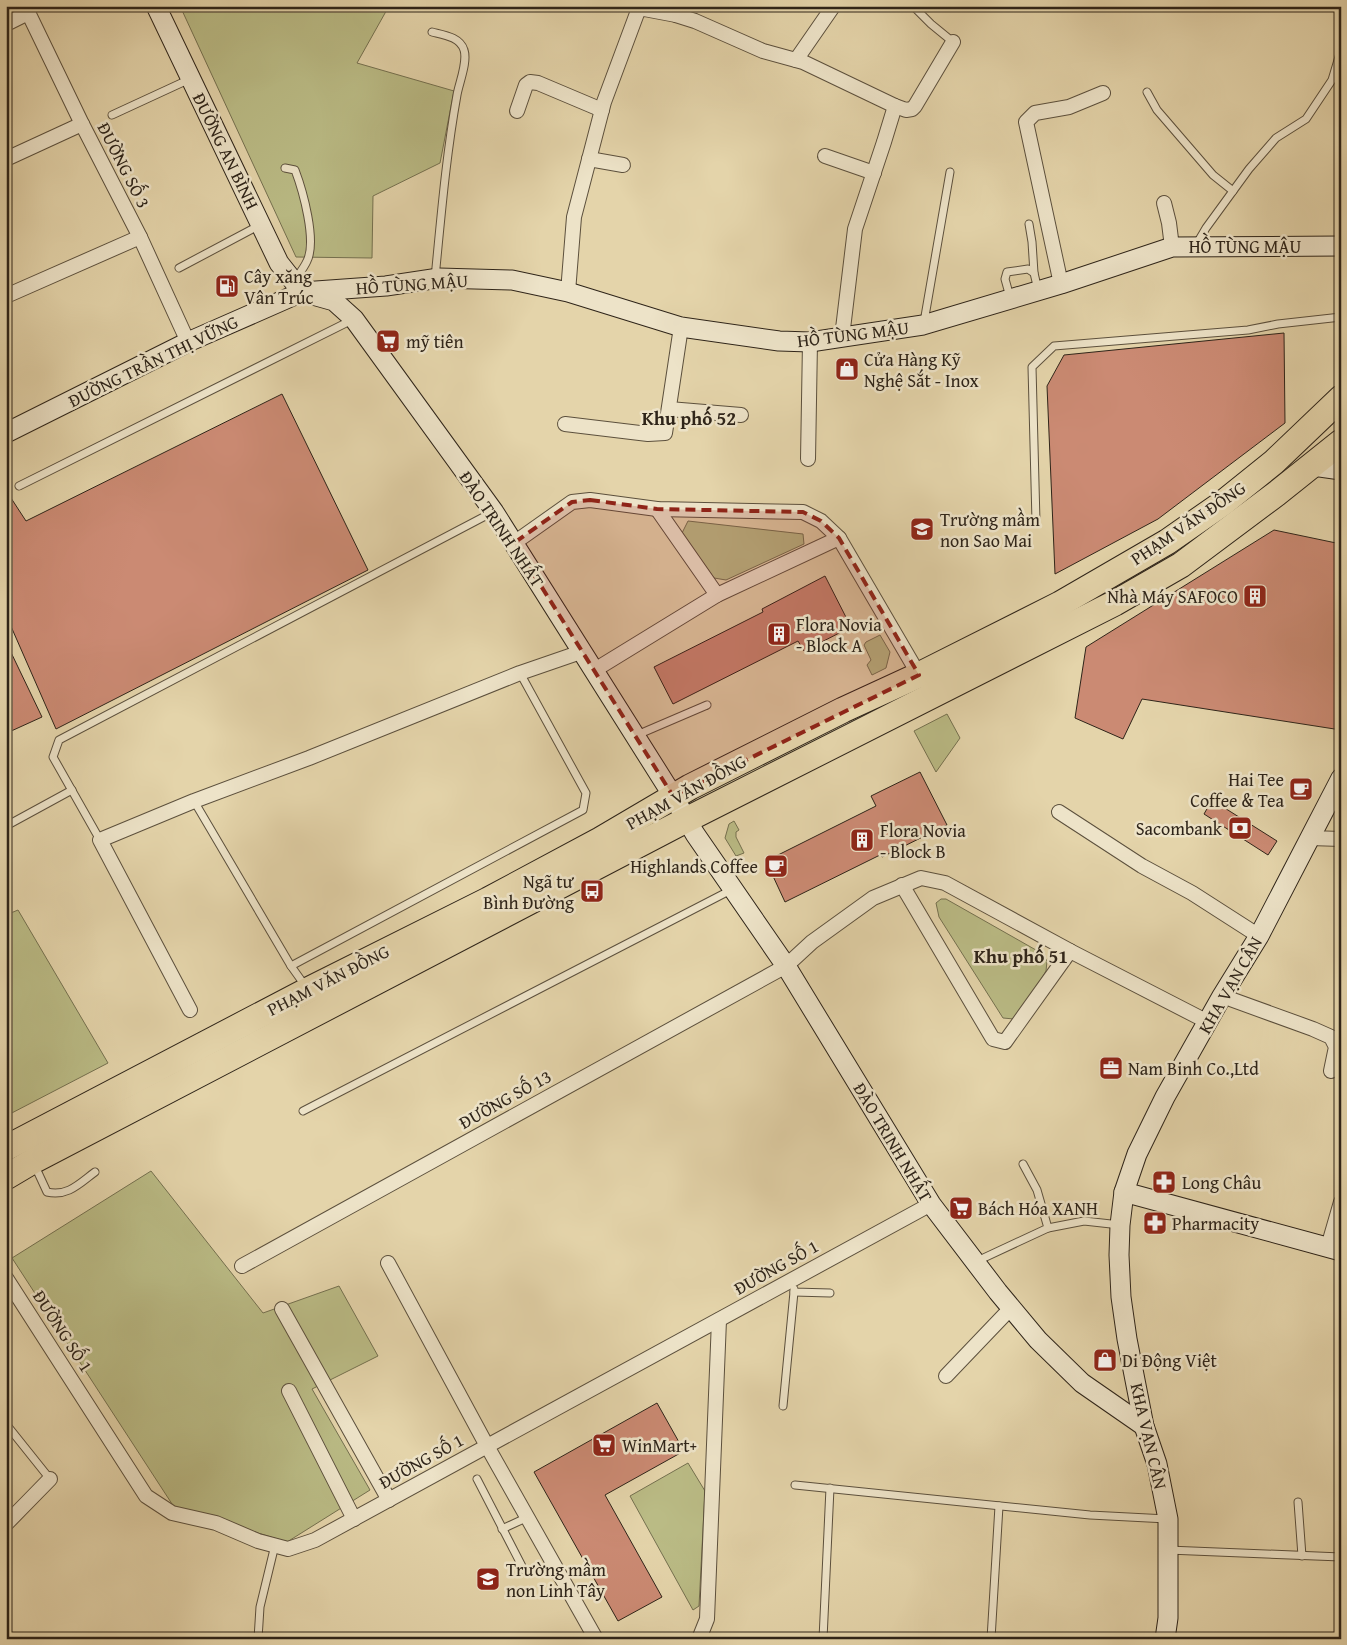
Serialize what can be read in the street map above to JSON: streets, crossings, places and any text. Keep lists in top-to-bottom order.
{
  "streets": {
    "highway": ["PHẠM VĂN ĐỒNG"],
    "street": [
      "ĐƯỜNG AN BÌNH",
      "ĐƯỜNG SỐ 3",
      "HỒ TÙNG MẬU",
      "ĐƯỜNG TRẦN THỊ VỮNG",
      "ĐÀO TRINH NHẤT",
      "KHA VẠN CÂN",
      "ĐƯỜNG SỐ 13",
      "ĐƯỜNG SỐ 1"
    ]
  },
  "crossings": [
    ["ĐƯỜNG AN BÌNH", "HỒ TÙNG MẬU"],
    ["ĐƯỜNG AN BÌNH", "ĐƯỜNG TRẦN THỊ VỮNG"],
    ["ĐƯỜNG AN BÌNH", "ĐÀO TRINH NHẤT"],
    ["ĐƯỜNG SỐ 3", "ĐƯỜNG TRẦN THỊ VỮNG"],
    ["HỒ TÙNG MẬU", "ĐƯỜNG TRẦN THỊ VỮNG"],
    ["HỒ TÙNG MẬU", "ĐÀO TRINH NHẤT"],
    ["ĐƯỜNG TRẦN THỊ VỮNG", "ĐÀO TRINH NHẤT"],
    ["PHẠM VĂN ĐỒNG", "ĐÀO TRINH NHẤT"],
    ["ĐÀO TRINH NHẤT", "KHA VẠN CÂN"],
    ["ĐÀO TRINH NHẤT", "ĐƯỜNG SỐ 13"],
    ["ĐÀO TRINH NHẤT", "ĐƯỜNG SỐ 1"],
    ["KHA VẠN CÂN", "ĐƯỜNG SỐ 13"]
  ],
  "districts": ["Khu phố 52", "Khu phố 51"],
  "places": {
    "fuel station": ["Cây xăng Vân Trúc"],
    "supermarket": ["mỹ tiên", "Bách Hóa XANH", "WinMart+"],
    "shop": ["Cửa Hàng Kỹ Nghệ Sắt - Inox", "Di Động Việt"],
    "school or university": ["Trường mầm non Sao Mai", "Trường mầm non Linh Tây"],
    "building": ["Nhà Máy SAFOCO", "Flora Novia - Block A", "Flora Novia - Block B"],
    "cafe": ["Hai Tee Coffee & Tea", "Highlands Coffee"],
    "bank": ["Sacombank"],
    "bus stop": ["Ngã tư Bình Đường"],
    "office": ["Nam Binh Co.,Ltd"],
    "pharmacy": ["Long Châu", "Pharmacity"]
  }
}
